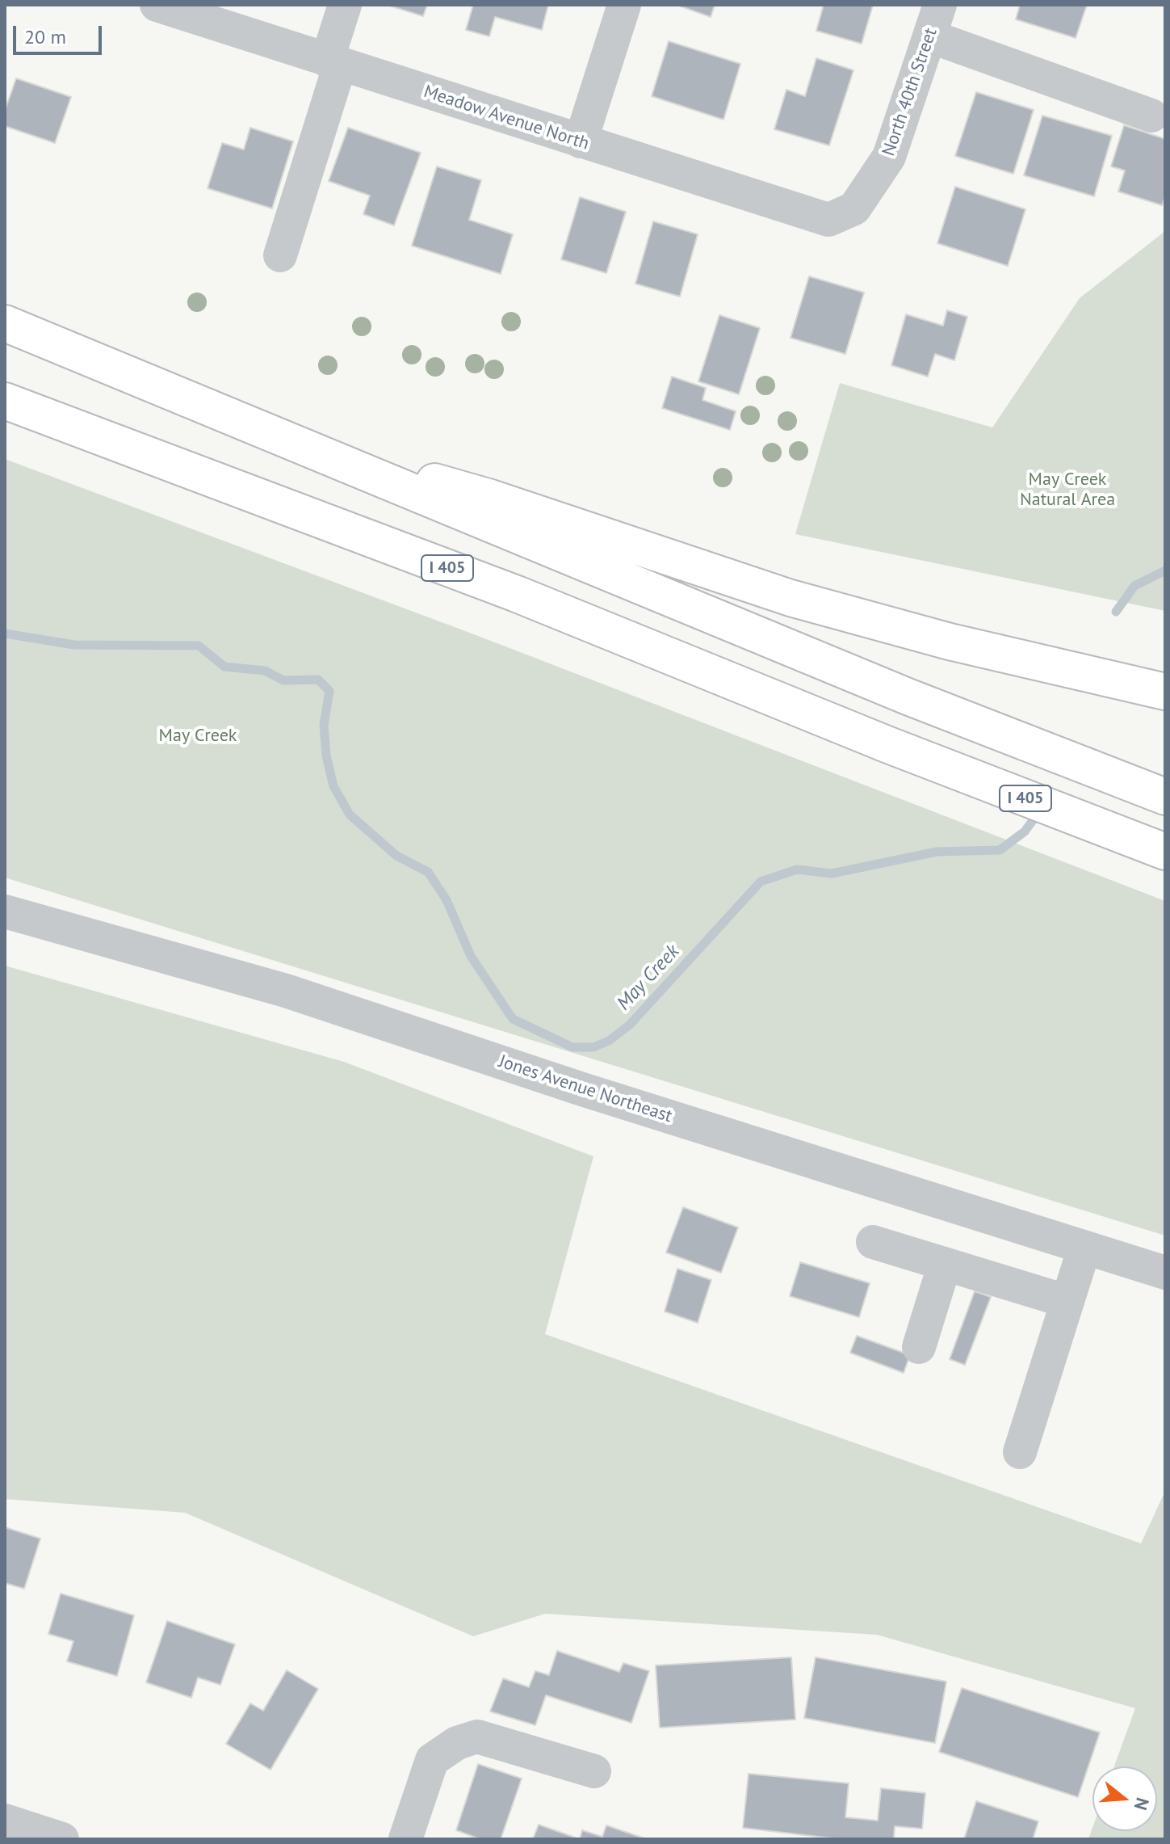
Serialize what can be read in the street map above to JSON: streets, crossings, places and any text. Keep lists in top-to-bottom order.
{
  "streets": {
    "highway": ["I 405"],
    "street": ["North 40th Street", "Meadow Avenue North", "Jones Avenue Northeast"]
  },
  "crossings": [
    ["North 40th Street", "Meadow Avenue North"]
  ],
  "water": ["May Creek"],
  "parks": ["May Creek Natural Area", "May Creek"],
  "scale_bar": "20 m",
  "north": "right"
}
